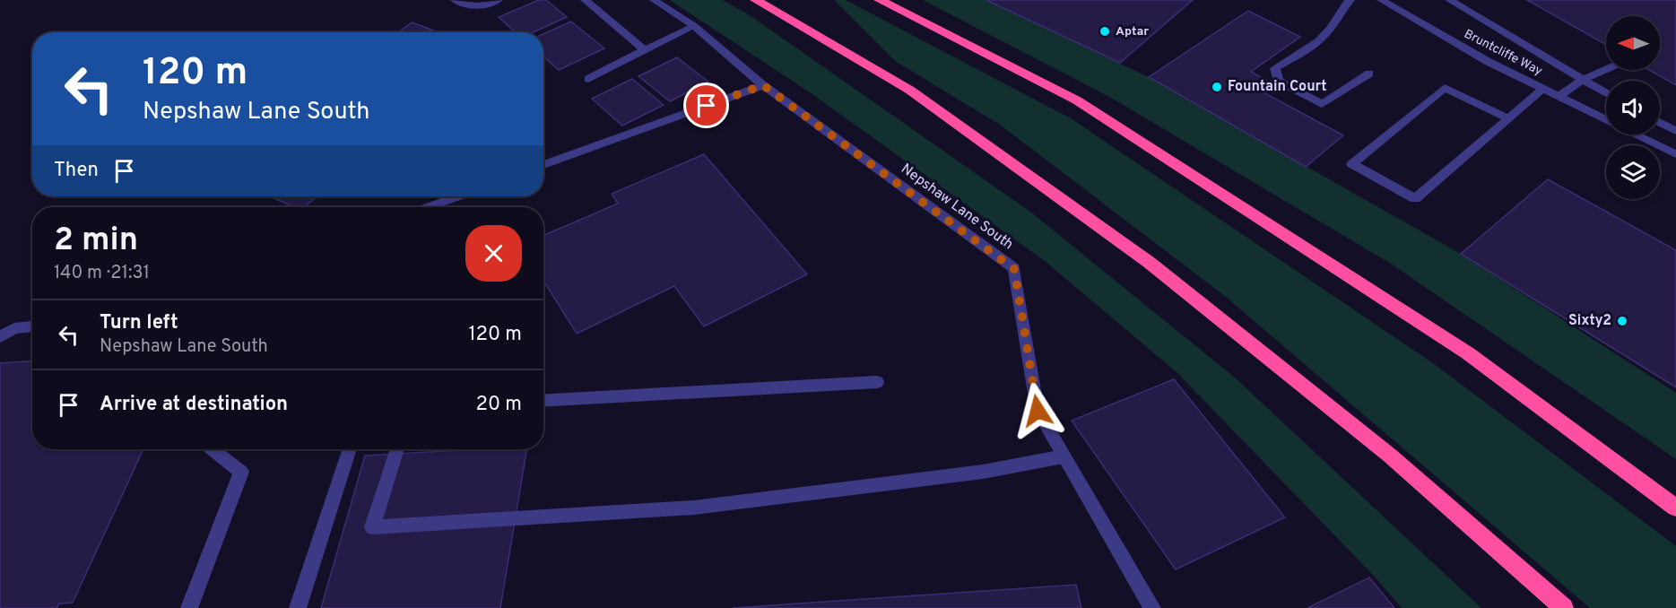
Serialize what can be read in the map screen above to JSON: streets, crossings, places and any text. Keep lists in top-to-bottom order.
{
  "streets": {
    "street": ["Bruntcliffe Way", "Nepshaw Lane South"]
  },
  "places": ["Aptar", "Fountain Court", "Sixty2"],
  "north": "left",
  "page": {
    "turn": ["120 m", "Nepshaw Lane South"],
    "then": "Then",
    "heading": ["2 min", "140 m · 21:31"],
    "list": [
      {
        "name": "Turn left",
        "note": "Nepshaw Lane South",
        "value": "120 m"
      },
      {
        "name": "Arrive at destination",
        "value": "20 m"
      }
    ]
  }
}
